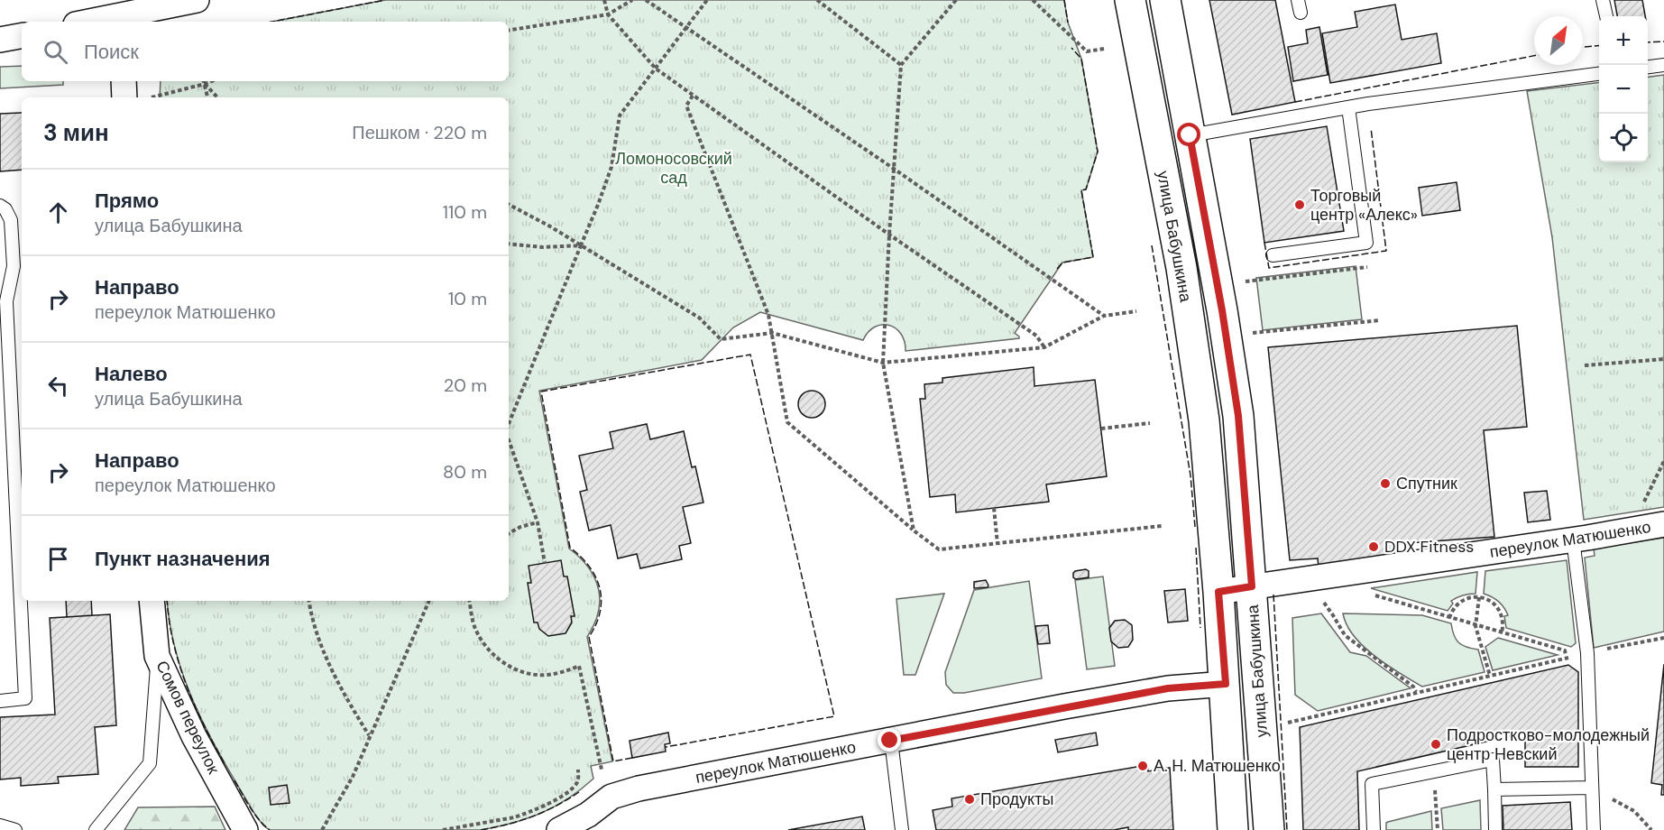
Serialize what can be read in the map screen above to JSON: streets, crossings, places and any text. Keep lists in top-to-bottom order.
{
  "streets": {
    "street": ["улица Бабушкина", "переулок Матюшенко", "Сомов переулок"]
  },
  "crossings": [
    ["улица Бабушкина", "переулок Матюшенко"]
  ],
  "parks": ["Ломоносовский сад"],
  "places": [
    "Торговый центр «Алекс»",
    "Спутник",
    "DDX Fitness",
    "Подростково-молодежный центр Невский",
    "А. Н. Матюшенко",
    "Продукты"
  ],
  "north": "top right",
  "page": {
    "map_buttons": ["+", "−"],
    "search": "Поиск",
    "heading": ["3 мин", "Пешком · 220 m"],
    "list": [
      ["Прямо", "улица Бабушкина", "110 m"],
      ["Направо", "переулок Матюшенко", "10 m"],
      ["Налево", "улица Бабушкина", "20 m"],
      ["Направо", "переулок Матюшенко", "80 m"],
      "Пункт назначения"
    ]
  }
}
